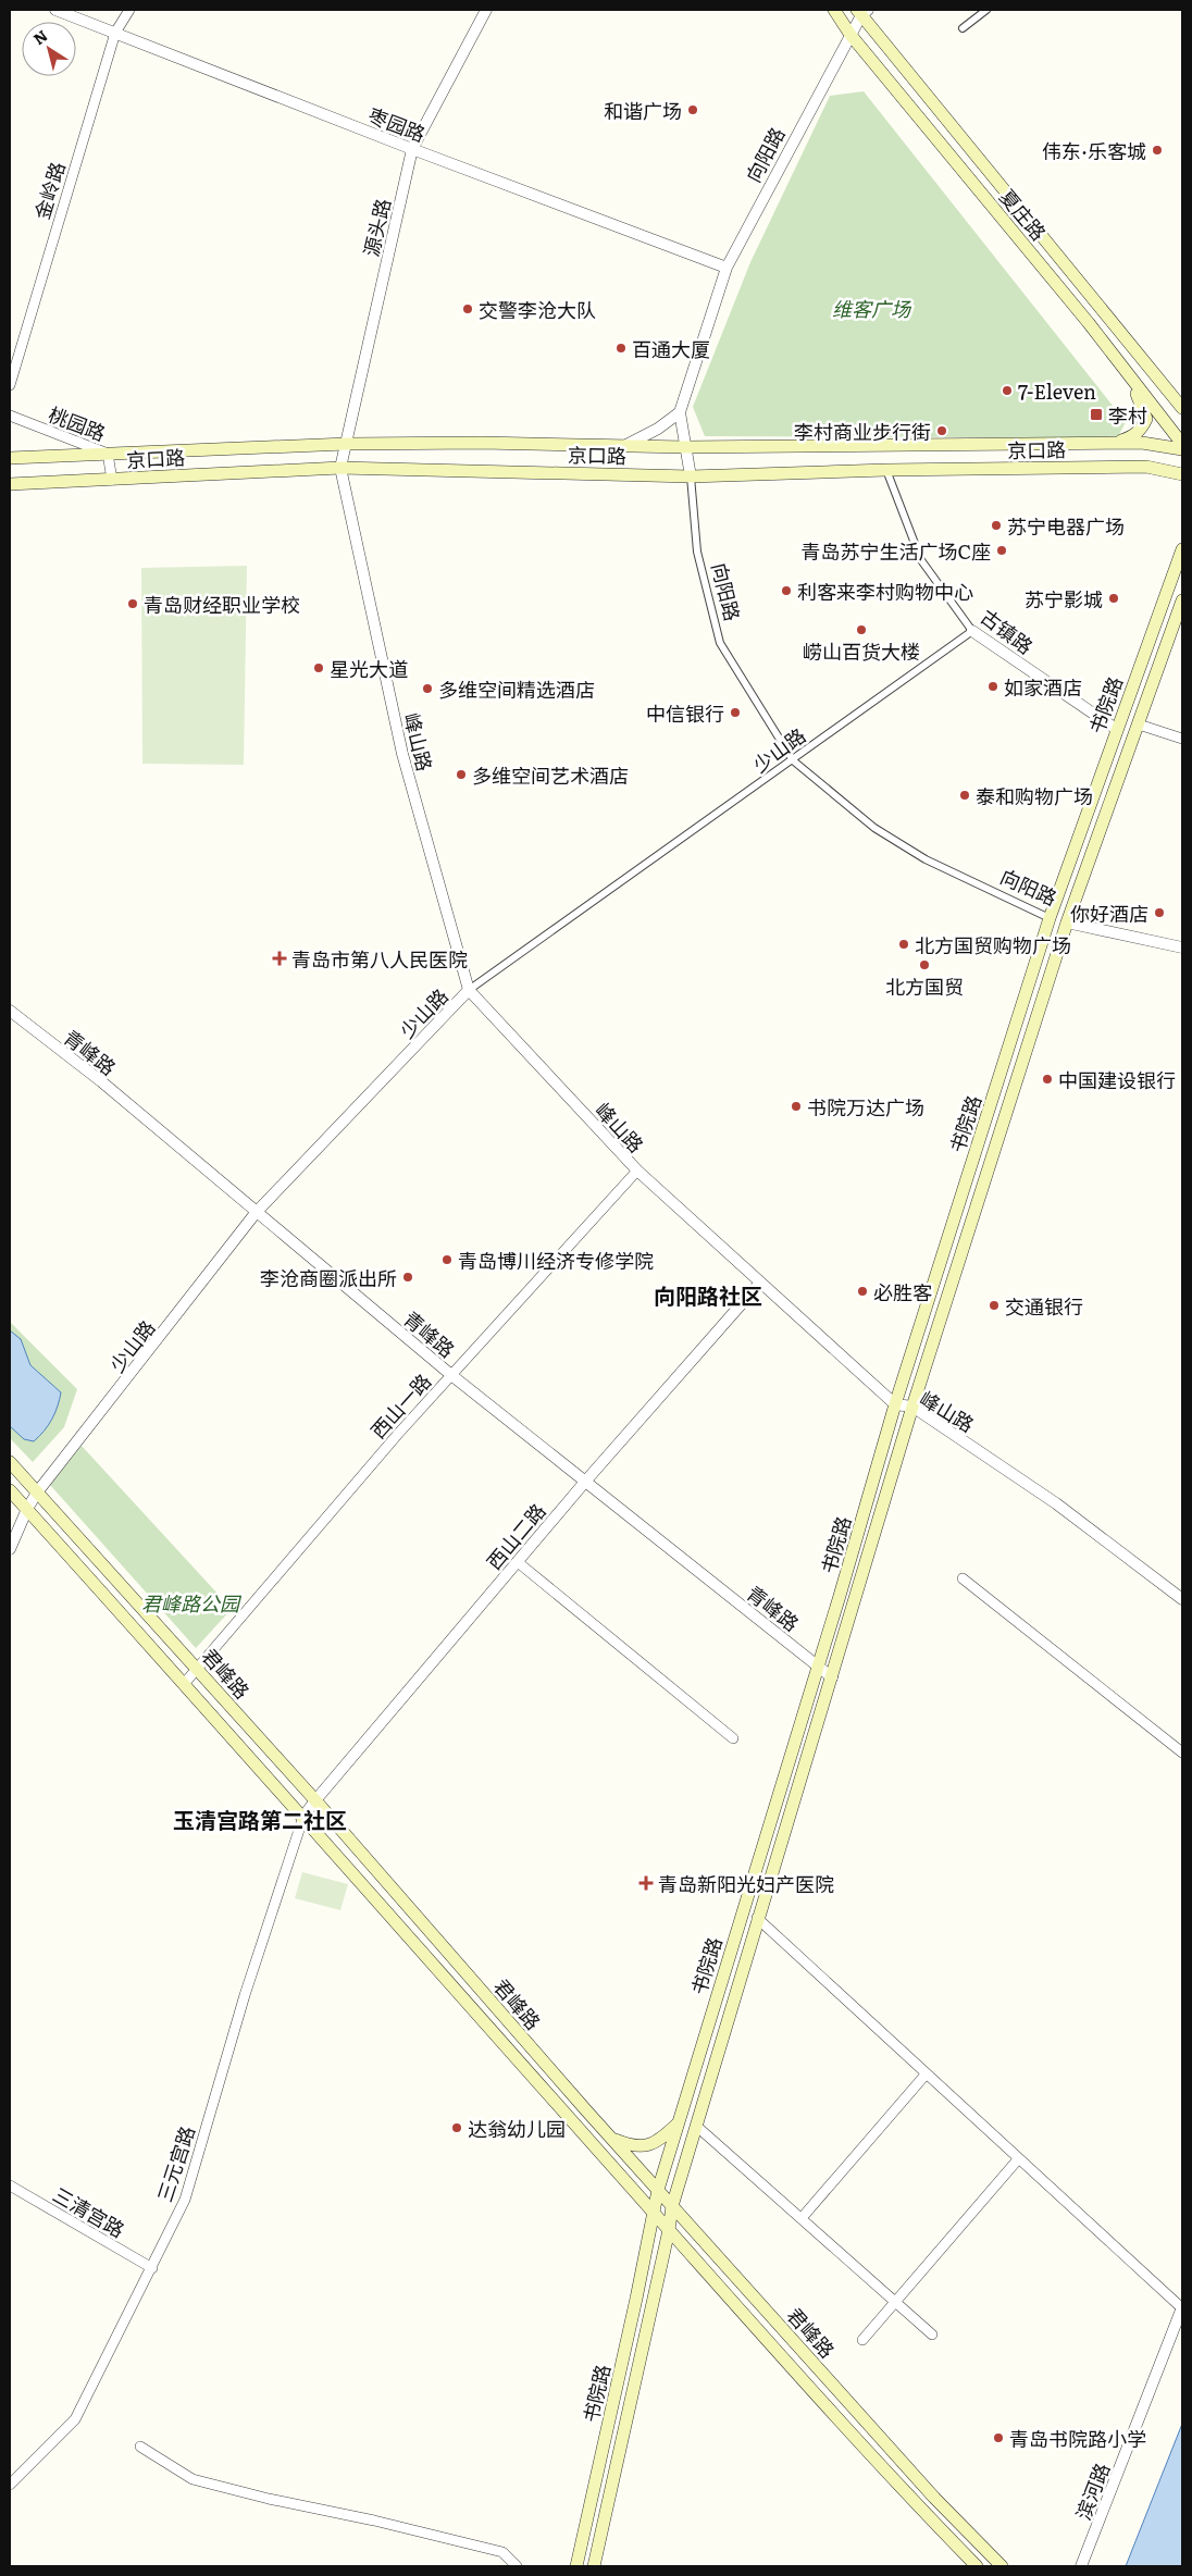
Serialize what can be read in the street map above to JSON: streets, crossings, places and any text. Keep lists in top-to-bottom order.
{
  "streets": {
    "main road": [
      "向阳路",
      "夏庄路",
      "京口路",
      "书院路",
      "君峰路"
    ],
    "street": [
      "枣园路",
      "金岭路",
      "源头路",
      "桃园路",
      "古镇路",
      "峰山路",
      "少山路",
      "青峰路",
      "西山一路",
      "西山二路",
      "三元宫路",
      "三清宫路",
      "滨河路"
    ]
  },
  "crossings": [
    ["枣园路", "向阳路"],
    ["枣园路", "金岭路"],
    ["枣园路", "源头路"],
    ["向阳路", "夏庄路"],
    ["向阳路", "京口路"],
    ["向阳路", "书院路"],
    ["向阳路", "少山路"],
    ["源头路", "京口路"],
    ["源头路", "峰山路"],
    ["桃园路", "京口路"],
    ["京口路", "古镇路"],
    ["京口路", "峰山路"],
    ["古镇路", "书院路"],
    ["古镇路", "少山路"],
    ["书院路", "峰山路"],
    ["书院路", "青峰路"],
    ["书院路", "君峰路"],
    ["峰山路", "少山路"],
    ["峰山路", "西山一路"],
    ["峰山路", "西山二路"],
    ["少山路", "青峰路"],
    ["少山路", "君峰路"],
    ["青峰路", "西山一路"],
    ["青峰路", "西山二路"],
    ["西山一路", "君峰路"],
    ["西山二路", "君峰路"],
    ["西山二路", "三元宫路"],
    ["君峰路", "三元宫路"],
    ["三元宫路", "三清宫路"]
  ],
  "districts": ["向阳路社区", "玉清宫路第二社区"],
  "parks": ["维客广场", "君峰路公园"],
  "places": {
    "other": [
      "和谐广场",
      "伟东·乐客城",
      "交警李沧大队",
      "百通大厦",
      "7-Eleven",
      "李村商业步行街",
      "苏宁电器广场",
      "青岛苏宁生活广场C座",
      "利客来李村购物中心",
      "苏宁影城",
      "青岛财经职业学校",
      "崂山百货大楼",
      "星光大道",
      "如家酒店",
      "多维空间精选酒店",
      "中信银行",
      "多维空间艺术酒店",
      "泰和购物广场",
      "你好酒店",
      "北方国贸购物广场",
      "北方国贸",
      "中国建设银行",
      "书院万达广场",
      "青岛博川经济专修学院",
      "李沧商圈派出所",
      "必胜客",
      "交通银行",
      "达翁幼儿园",
      "青岛书院路小学"
    ],
    "transit": ["李村"],
    "health": ["青岛市第八人民医院", "青岛新阳光妇产医院"]
  },
  "north": "top left"
}
